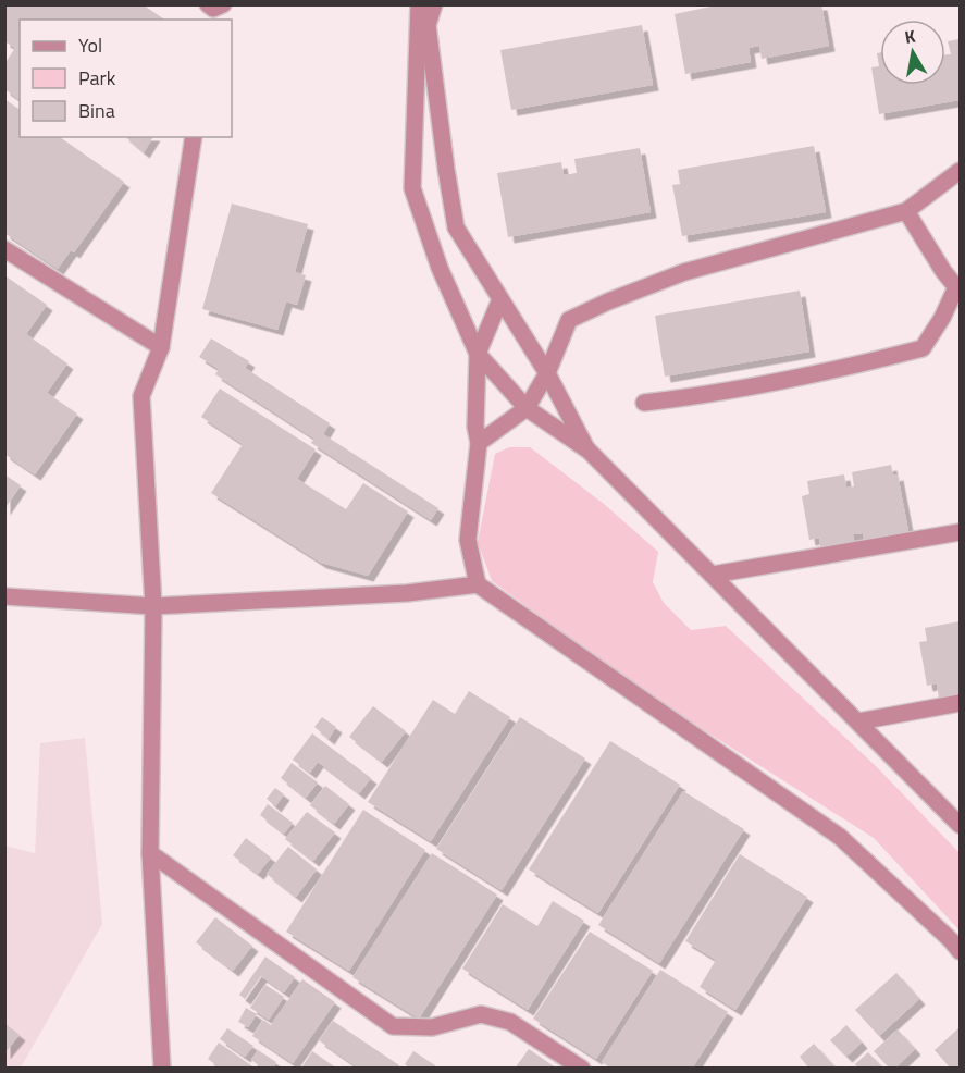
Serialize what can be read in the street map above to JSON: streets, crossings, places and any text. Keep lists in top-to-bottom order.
{
  "legend": ["Yol", "Park", "Bina"],
  "north": "top"
}
